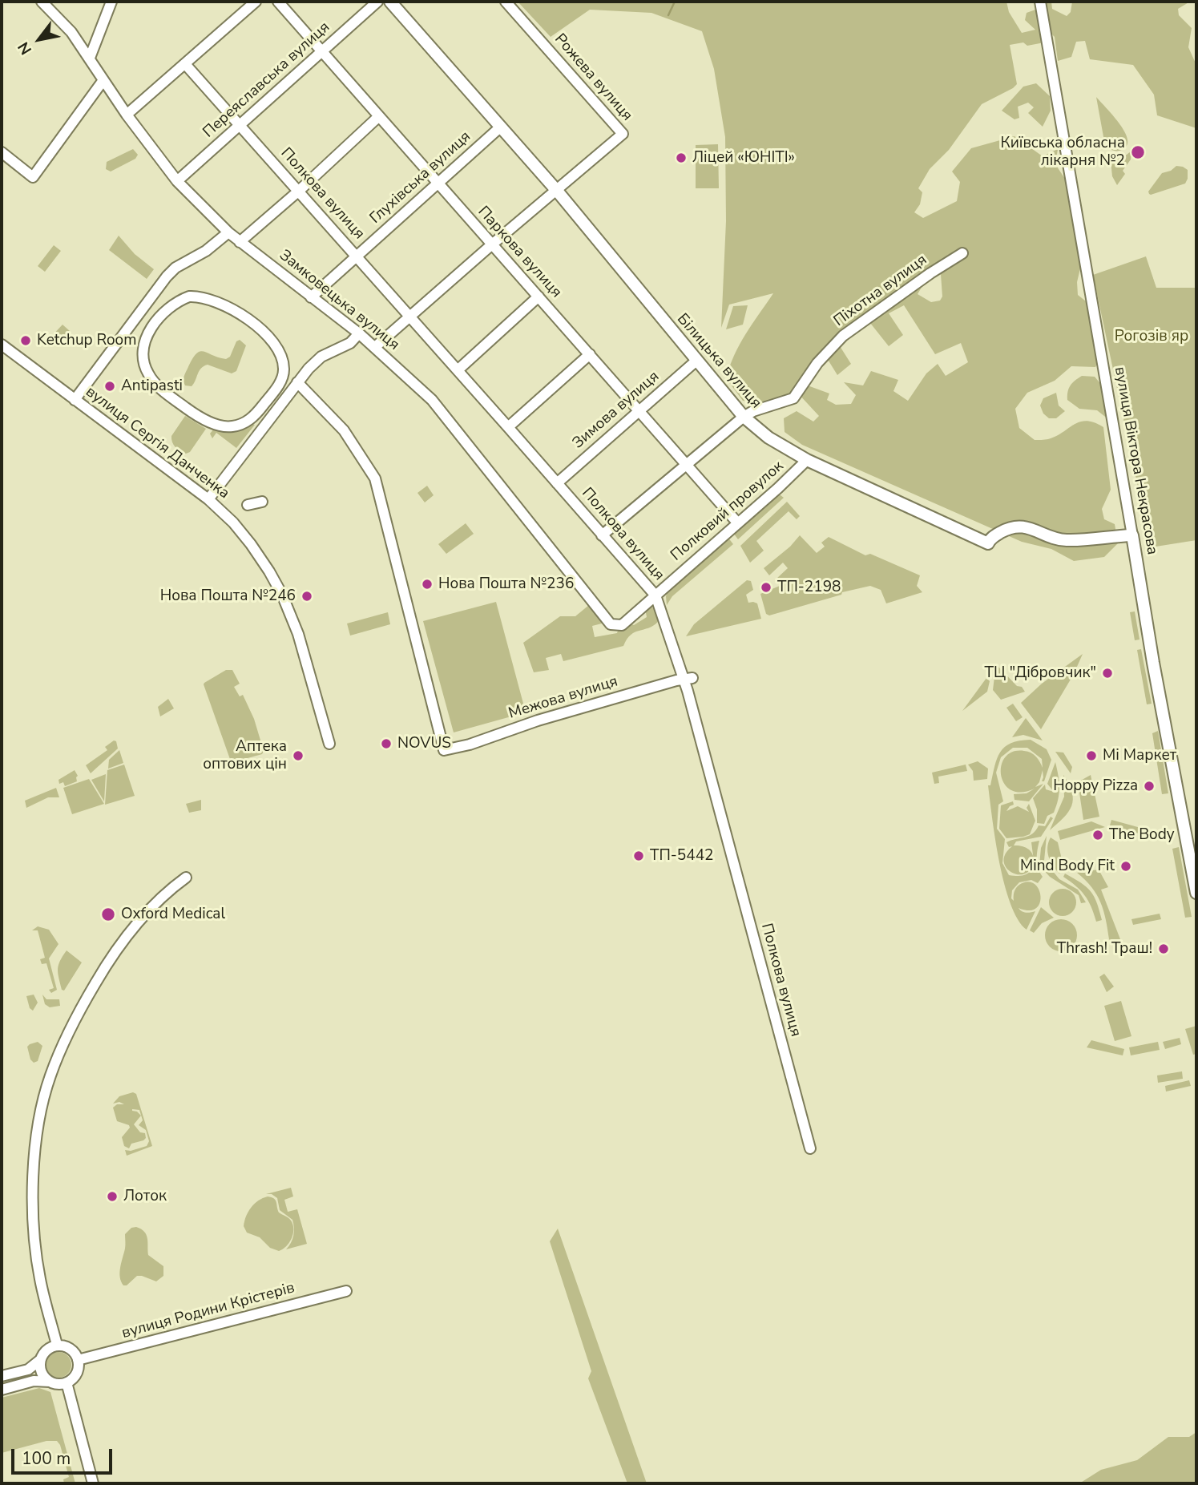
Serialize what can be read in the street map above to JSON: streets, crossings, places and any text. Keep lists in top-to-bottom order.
{
  "streets": {
    "main road": ["Білицька вулиця", "вулиця Віктора Некрасова"],
    "street": [
      "Рожева вулиця",
      "Переяславська вулиця",
      "Глухівська вулиця",
      "Полкова вулиця",
      "Паркова вулиця",
      "Піхотна вулиця",
      "Замковецька вулиця",
      "Зимова вулиця",
      "вулиця Сергія Данченка",
      "Полковий провулок",
      "Межова вулиця",
      "вулиця Родини Крістерів"
    ]
  },
  "crossings": [
    ["Рожева вулиця", "Білицька вулиця"],
    ["Переяславська вулиця", "Полкова вулиця"],
    ["Переяславська вулиця", "Паркова вулиця"],
    ["Переяславська вулиця", "Замковецька вулиця"],
    ["Глухівська вулиця", "Полкова вулиця"],
    ["Глухівська вулиця", "Паркова вулиця"],
    ["Глухівська вулиця", "Замковецька вулиця"],
    ["Глухівська вулиця", "Білицька вулиця"],
    ["Полкова вулиця", "Піхотна вулиця"],
    ["Полкова вулиця", "Зимова вулиця"],
    ["Полкова вулиця", "Полковий провулок"],
    ["Полкова вулиця", "Межова вулиця"],
    ["Паркова вулиця", "Піхотна вулиця"],
    ["Паркова вулиця", "Зимова вулиця"],
    ["Паркова вулиця", "Полковий провулок"],
    ["Піхотна вулиця", "Білицька вулиця"],
    ["Замковецька вулиця", "Полковий провулок"],
    ["Білицька вулиця", "Зимова вулиця"],
    ["Білицька вулиця", "вулиця Віктора Некрасова"],
    ["Білицька вулиця", "Полковий провулок"]
  ],
  "parks": ["Рогозів яр"],
  "places": [
    "Київська обласна лікарня №2",
    "Ліцей «ЮНІТІ»",
    "Ketchup Room",
    "Antipasti",
    "Нова Пошта №236",
    "ТП-2198",
    "Нова Пошта №246",
    "ТЦ \"Дібровчик\"",
    "NOVUS",
    "Аптека оптових цін",
    "Мі Маркет",
    "Hoppy Pizza",
    "The Body",
    "ТП-5442",
    "Mind Body Fit",
    "Oxford Medical",
    "Thrash! Траш!",
    "Лоток"
  ],
  "scale_bar": "100 m",
  "north": "bottom left"
}
